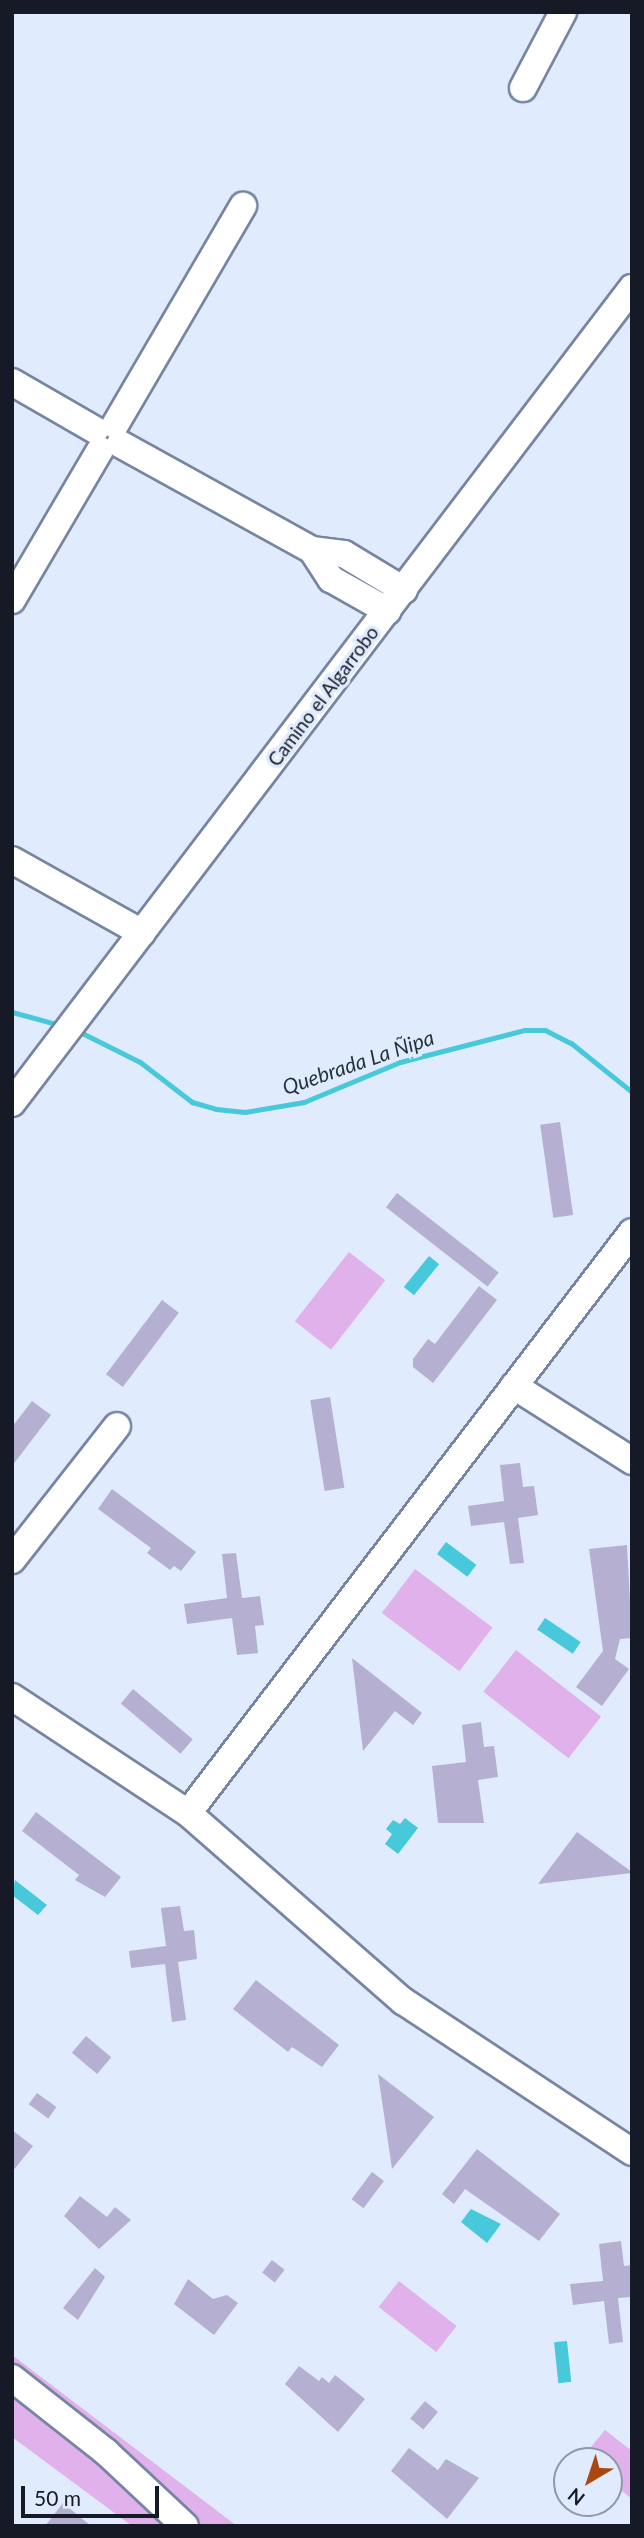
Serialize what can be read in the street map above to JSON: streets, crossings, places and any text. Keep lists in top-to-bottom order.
{
  "streets": {
    "street": ["Camino el Algarrobo"]
  },
  "water": ["Quebrada La Ñipa"],
  "scale_bar": "50 m",
  "north": "bottom left"
}
